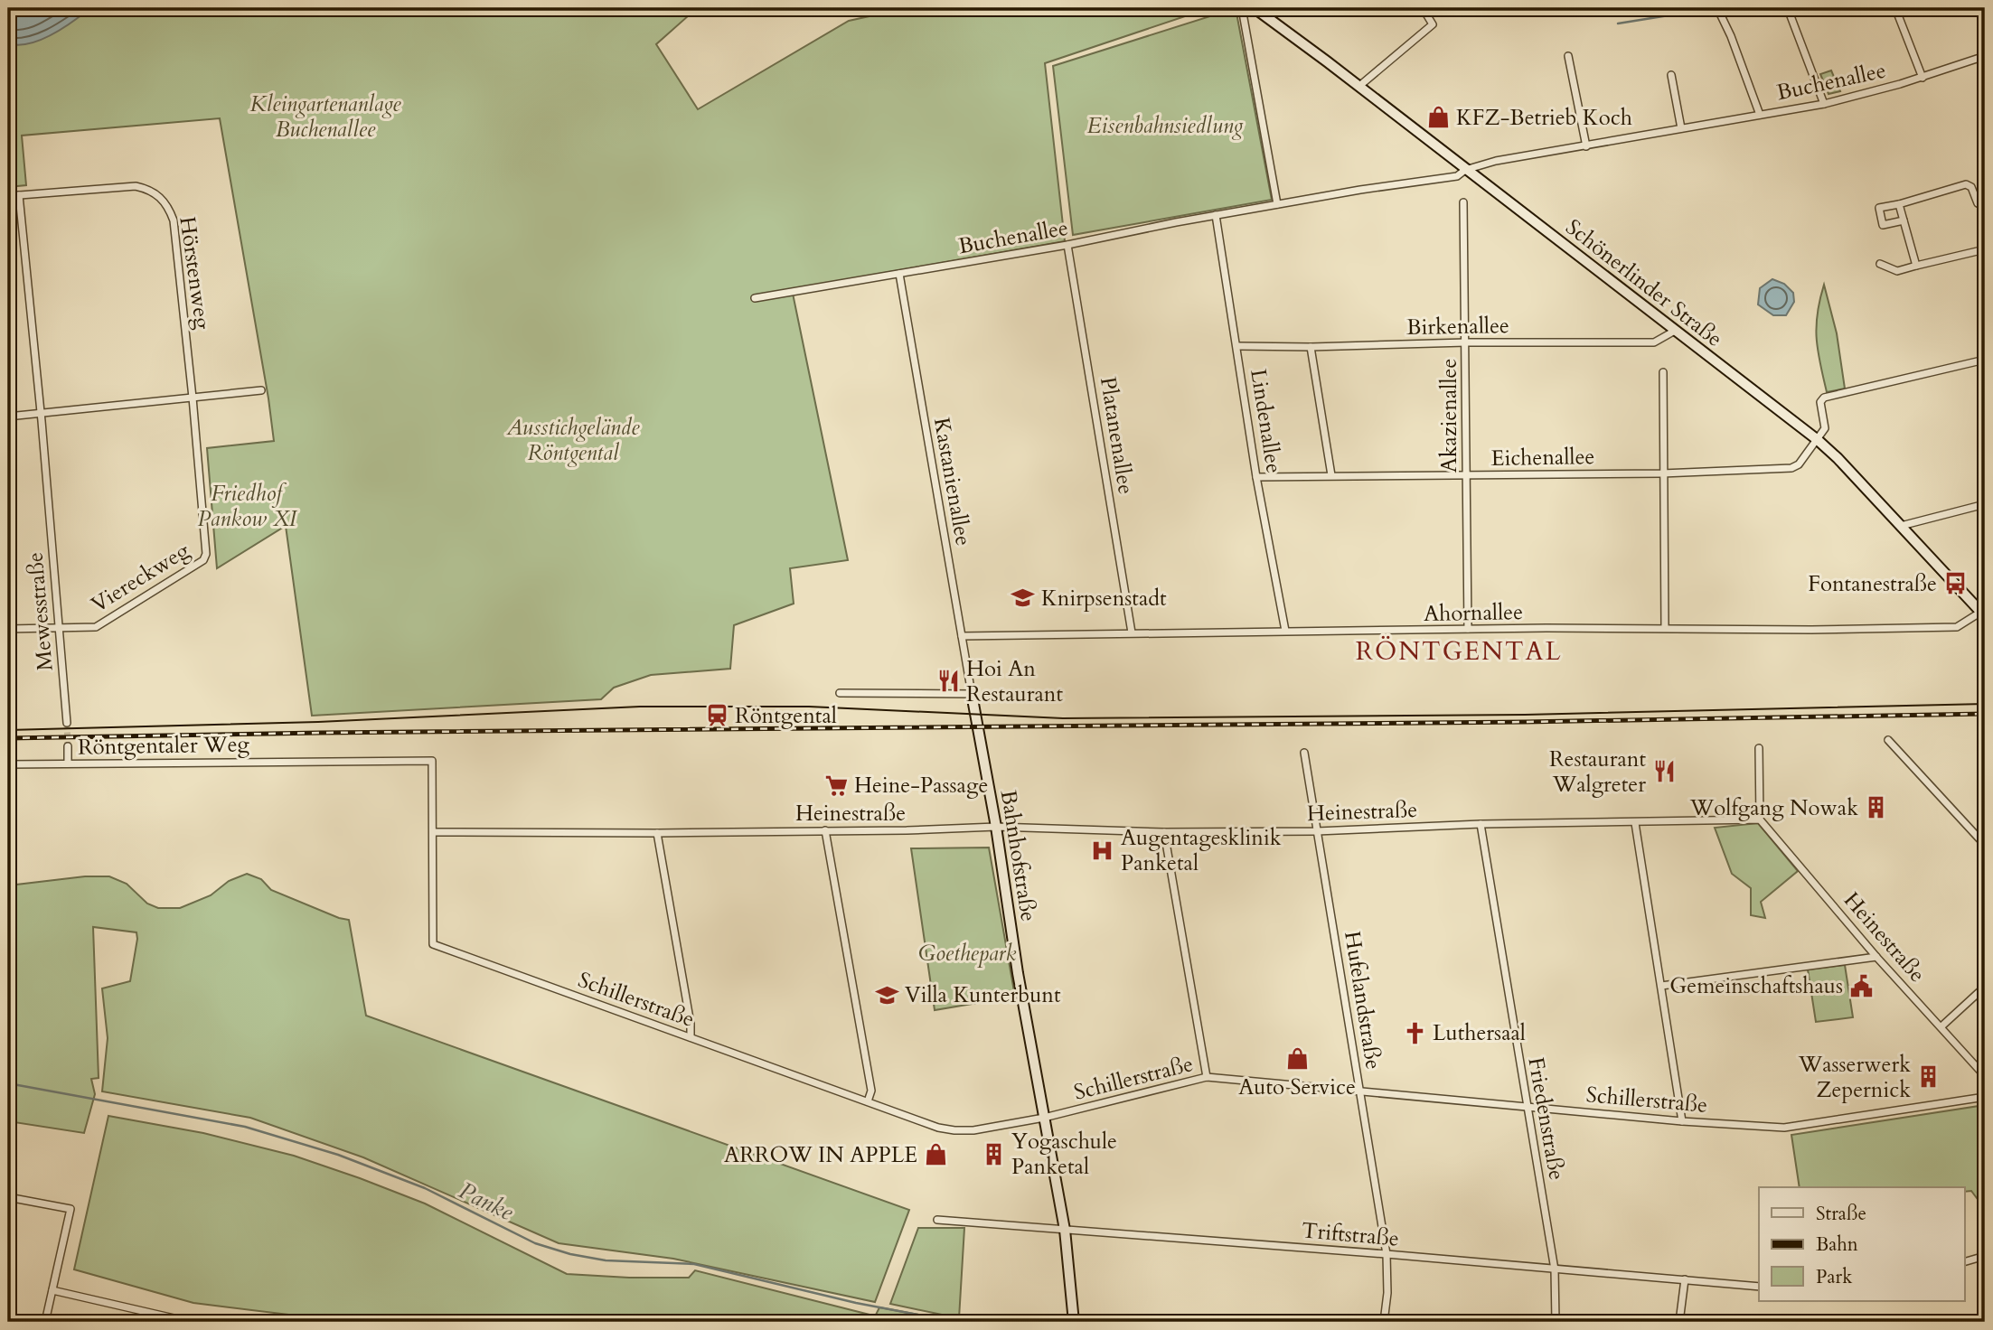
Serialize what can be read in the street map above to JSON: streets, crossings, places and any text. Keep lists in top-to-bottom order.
{
  "streets": {
    "street": [
      "Buchenallee",
      "Hörstenweg",
      "Schönerlinder Straße",
      "Birkenallee",
      "Akazienallee",
      "Lindenallee",
      "Platanenallee",
      "Eichenallee",
      "Kastanienallee",
      "Viereckweg",
      "Mewesstraße",
      "Ahornallee",
      "Röntgentaler Weg",
      "Heinestraße",
      "Bahnhofstraße",
      "Schillerstraße",
      "Hufelandstraße",
      "Friedenstraße",
      "Triftstraße"
    ]
  },
  "crossings": [
    ["Buchenallee", "Schönerlinder Straße"],
    ["Buchenallee", "Lindenallee"],
    ["Buchenallee", "Platanenallee"],
    ["Buchenallee", "Kastanienallee"],
    ["Hörstenweg", "Viereckweg"],
    ["Hörstenweg", "Mewesstraße"],
    ["Schönerlinder Straße", "Birkenallee"],
    ["Schönerlinder Straße", "Eichenallee"],
    ["Schönerlinder Straße", "Ahornallee"],
    ["Birkenallee", "Akazienallee"],
    ["Birkenallee", "Lindenallee"],
    ["Akazienallee", "Eichenallee"],
    ["Akazienallee", "Ahornallee"],
    ["Lindenallee", "Eichenallee"],
    ["Lindenallee", "Ahornallee"],
    ["Platanenallee", "Ahornallee"],
    ["Kastanienallee", "Ahornallee"],
    ["Kastanienallee", "Bahnhofstraße"],
    ["Viereckweg", "Mewesstraße"],
    ["Röntgentaler Weg", "Heinestraße"],
    ["Röntgentaler Weg", "Schillerstraße"],
    ["Heinestraße", "Bahnhofstraße"],
    ["Heinestraße", "Schillerstraße"],
    ["Heinestraße", "Hufelandstraße"],
    ["Heinestraße", "Friedenstraße"],
    ["Bahnhofstraße", "Schillerstraße"],
    ["Bahnhofstraße", "Triftstraße"],
    ["Schillerstraße", "Hufelandstraße"],
    ["Schillerstraße", "Friedenstraße"],
    ["Hufelandstraße", "Triftstraße"],
    ["Friedenstraße", "Triftstraße"]
  ],
  "districts": ["RÖNTGENTAL"],
  "water": ["Panke"],
  "parks": [
    "Kleingartenanlage Buchenallee",
    "Eisenbahnsiedlung",
    "Ausstichgelände Röntgental",
    "Friedhof Pankow XI",
    "Goethepark"
  ],
  "places": {
    "shop": ["KFZ-Betrieb Koch", "Auto Service", "ARROW IN APPLE"],
    "bus stop": ["Fontanestraße"],
    "school or university": ["Knirpsenstadt", "Villa Kunterbunt"],
    "restaurant": ["Hoi An Restaurant", "Restaurant Walgreter"],
    "station": ["Röntgental"],
    "supermarket": ["Heine-Passage"],
    "building": ["Wolfgang Nowak", "Wasserwerk Zepernick", "Yogaschule Panketal"],
    "hospital": ["Augentagesklinik Panketal"],
    "public building": ["Gemeinschaftshaus"],
    "church": ["Luthersaal"]
  },
  "legend": ["Straße", "Bahn", "Park"]
}
